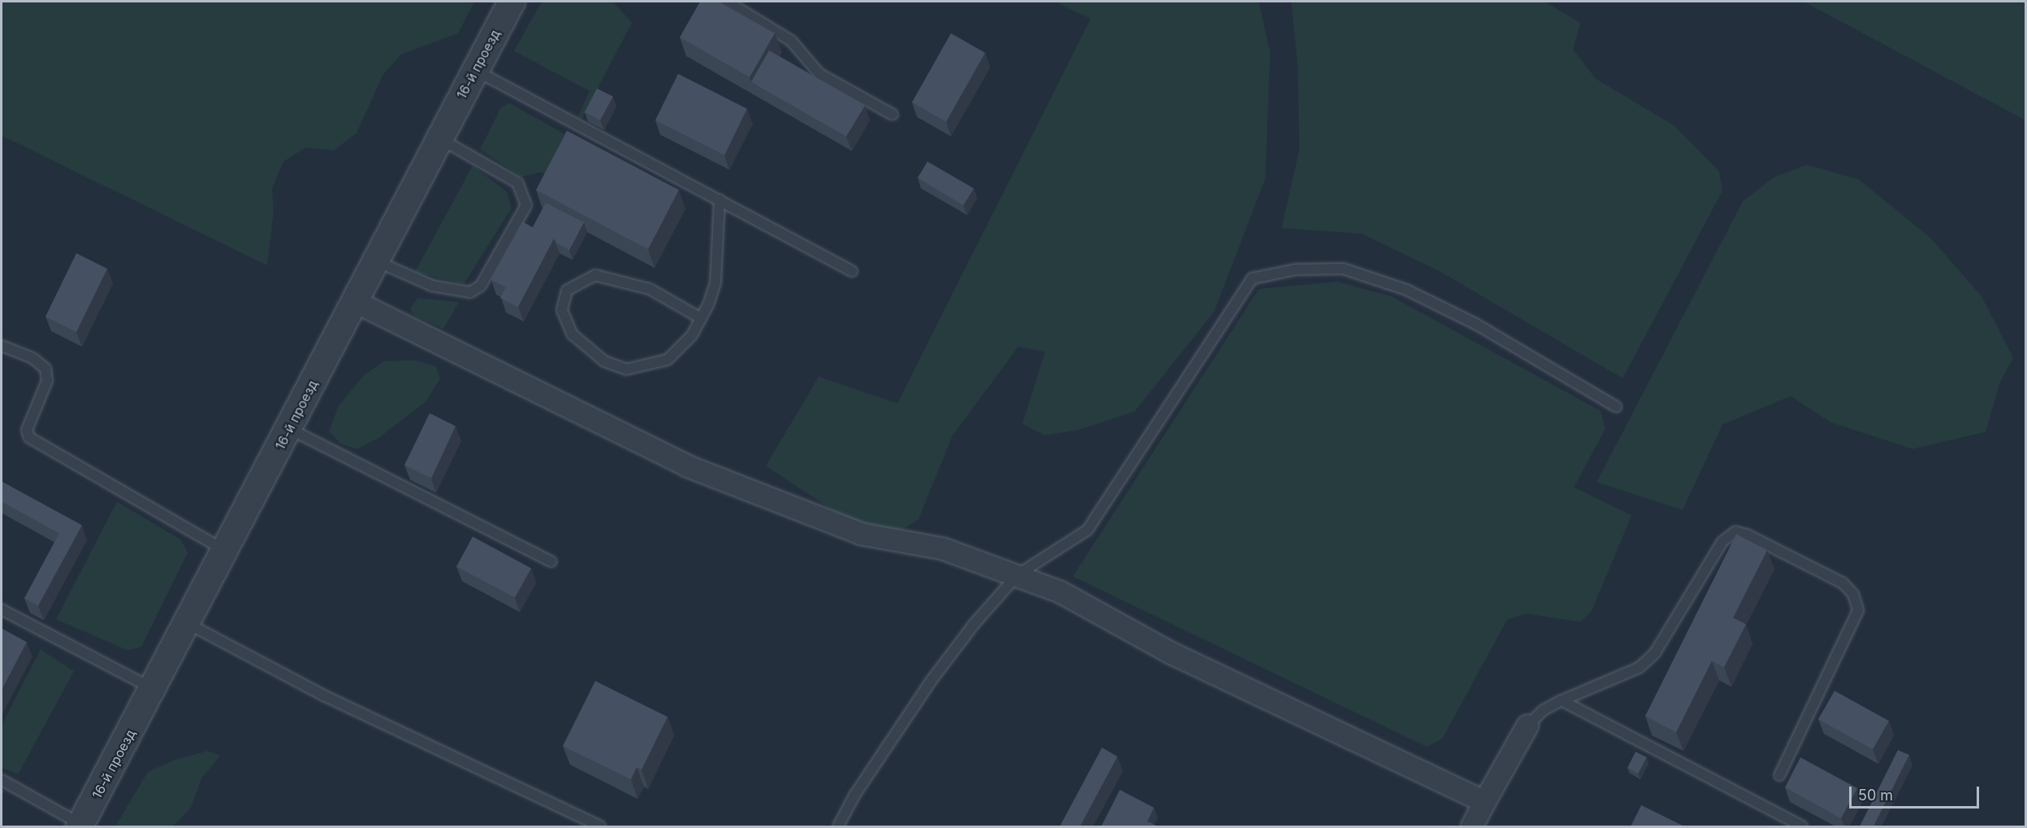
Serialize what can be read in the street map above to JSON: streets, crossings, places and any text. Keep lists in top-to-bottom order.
{
  "streets": {
    "street": ["16-й проезд"]
  },
  "scale_bar": "50 m"
}
